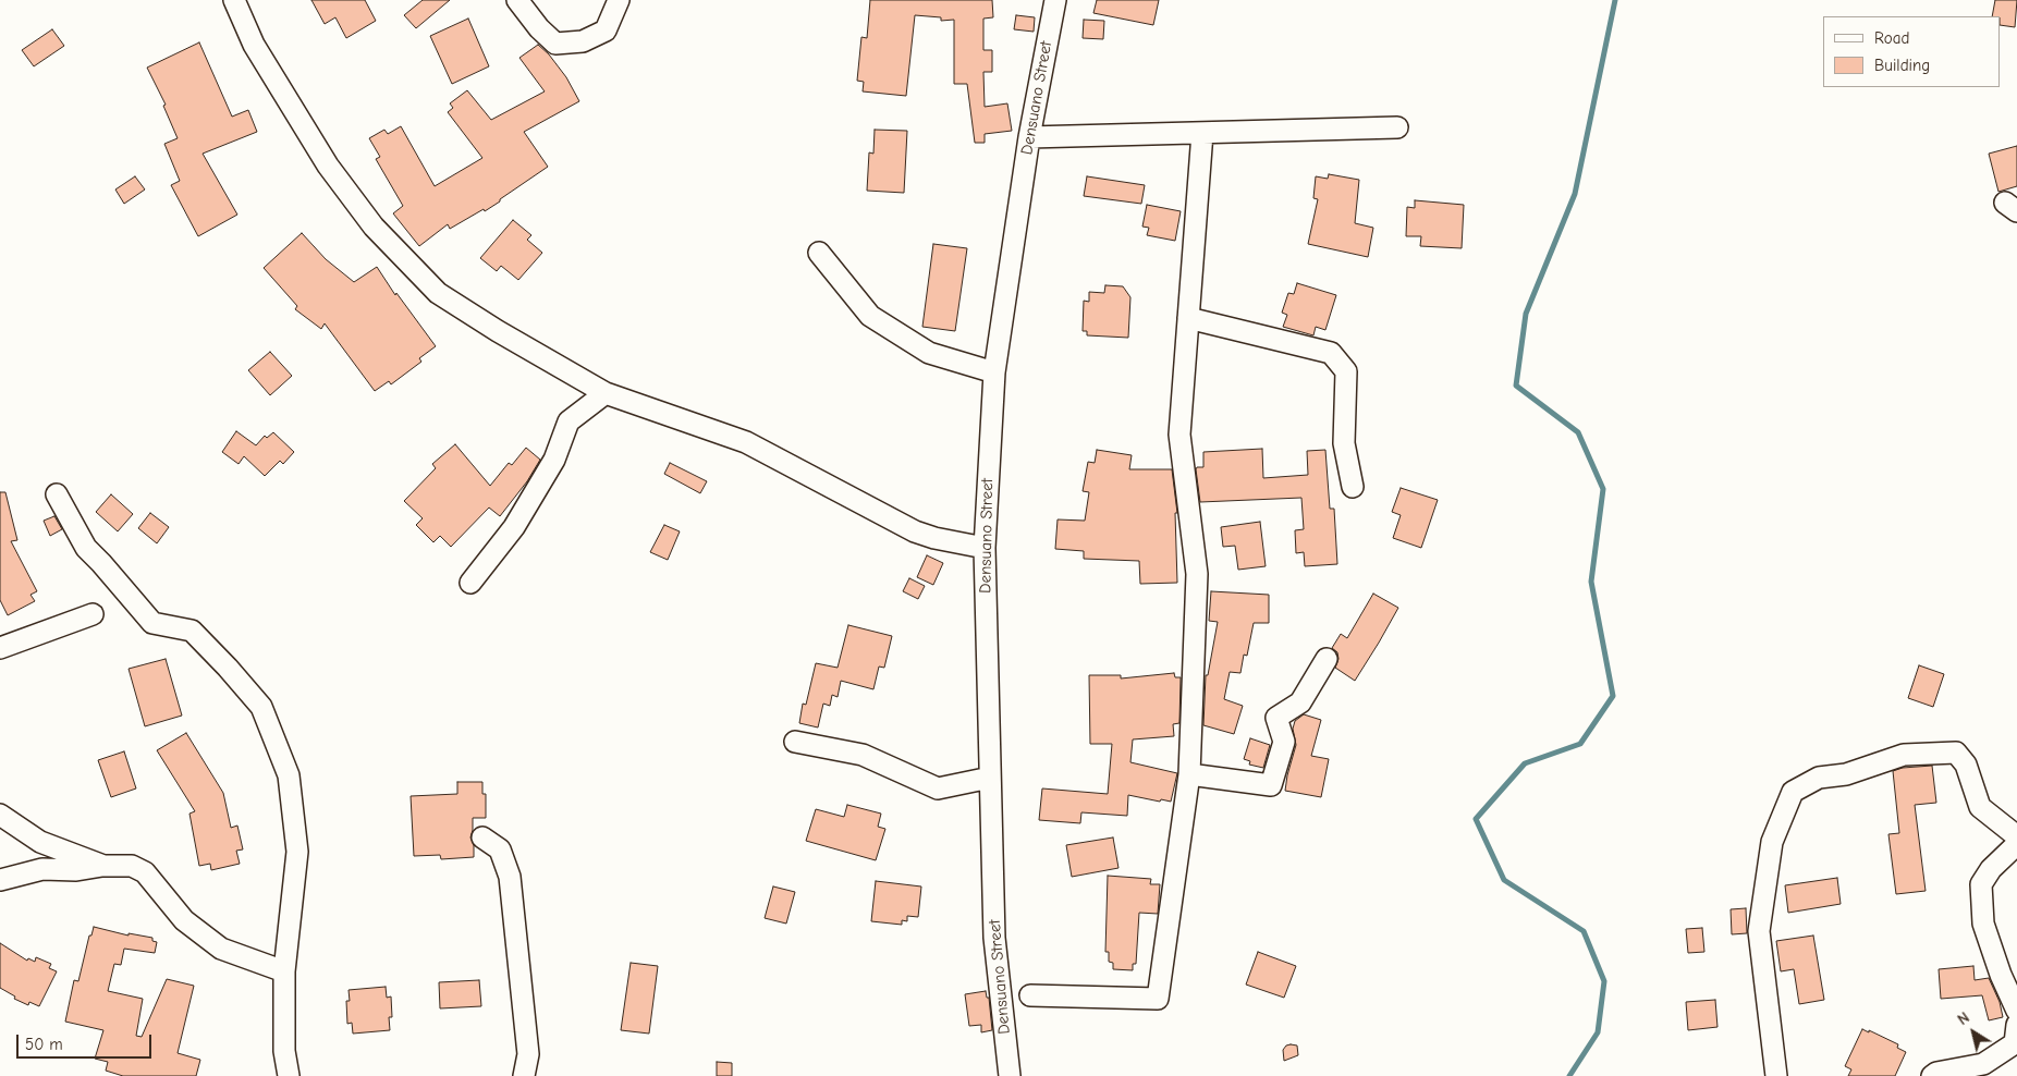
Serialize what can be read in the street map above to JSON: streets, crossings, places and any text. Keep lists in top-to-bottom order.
{
  "streets": {
    "street": ["Densuano Street"]
  },
  "legend": ["Road", "Building"],
  "scale_bar": "50 m",
  "north": "top left"
}
